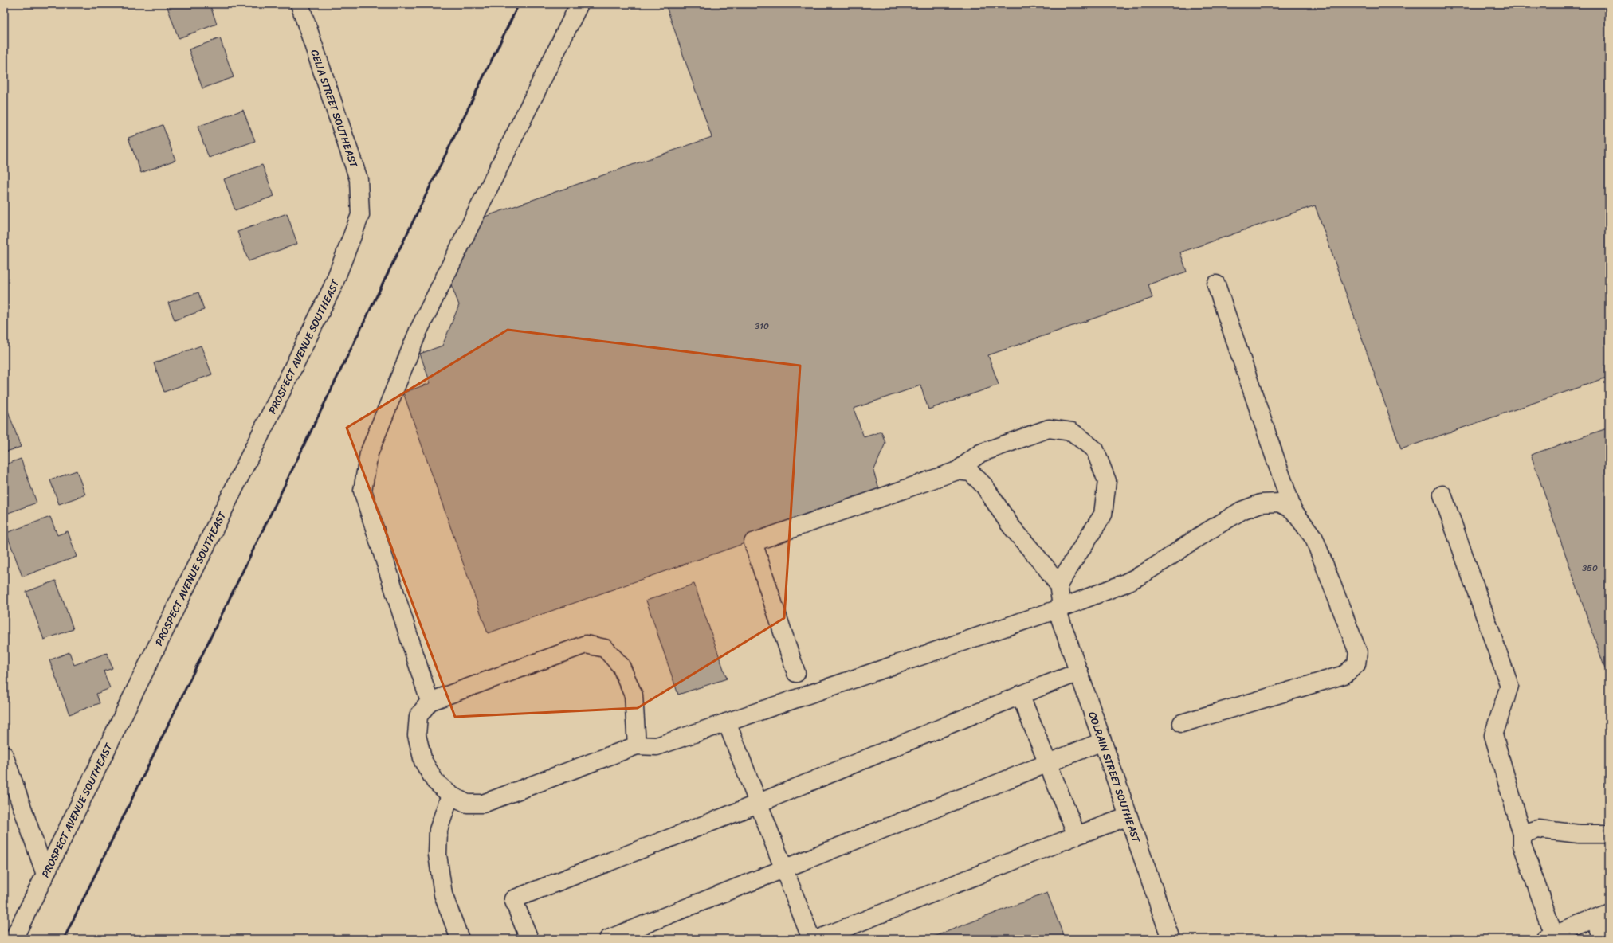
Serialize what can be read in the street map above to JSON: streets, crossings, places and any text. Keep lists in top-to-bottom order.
{
  "streets": {
    "street": ["CELIA STREET SOUTHEAST", "PROSPECT AVENUE SOUTHEAST", "COLRAIN STREET SOUTHEAST"]
  },
  "crossings": [
    ["CELIA STREET SOUTHEAST", "PROSPECT AVENUE SOUTHEAST"]
  ],
  "house_numbers": ["310", "350"]
}
